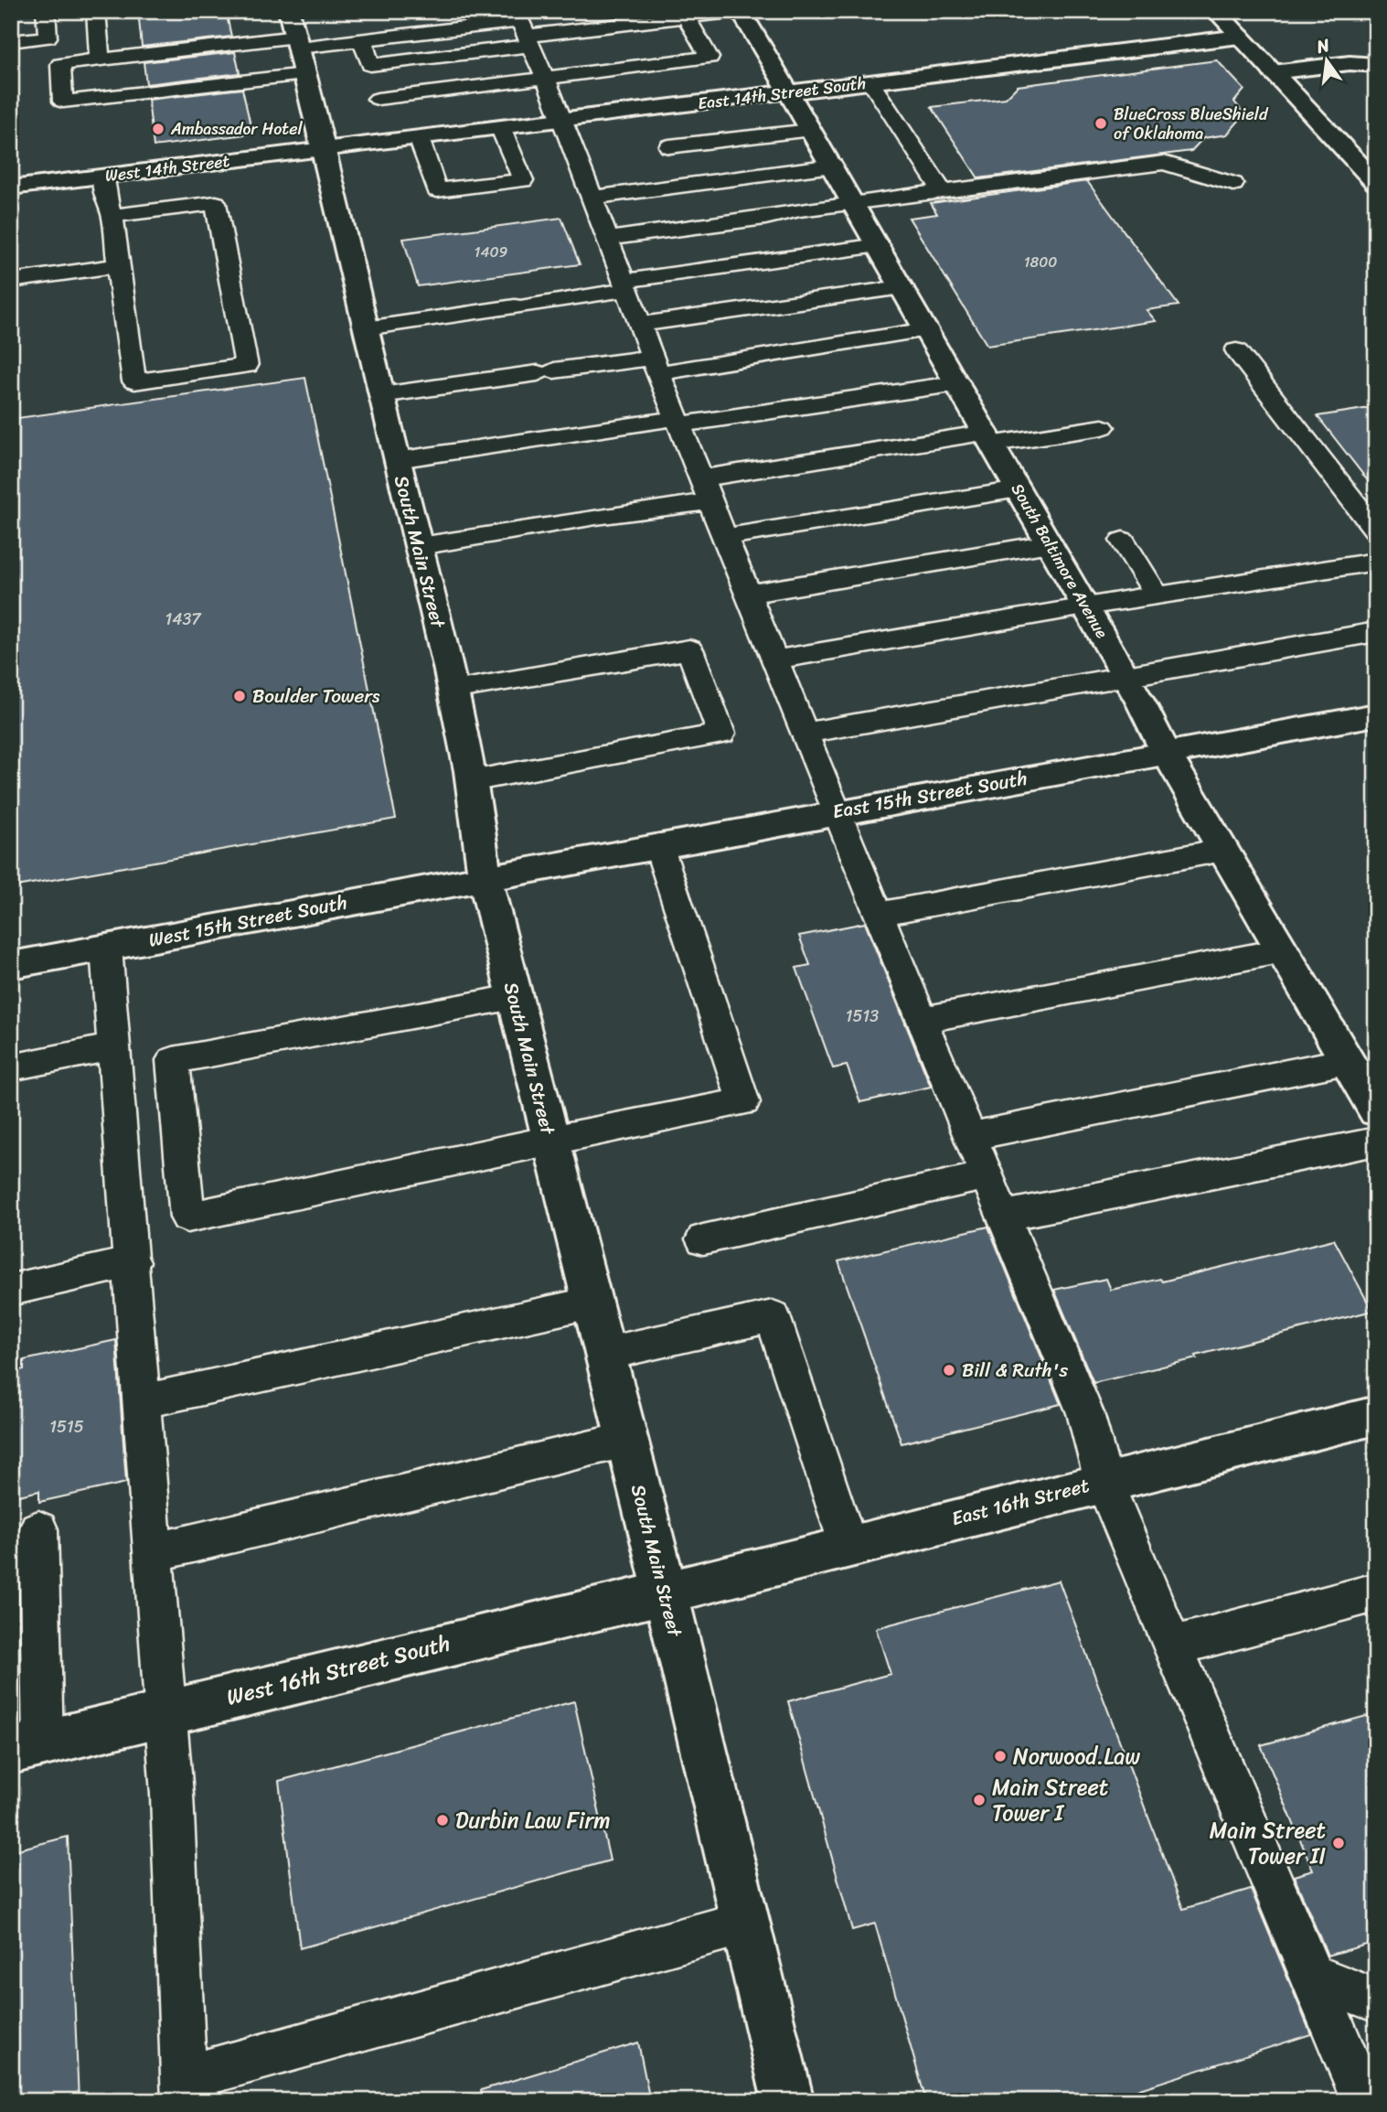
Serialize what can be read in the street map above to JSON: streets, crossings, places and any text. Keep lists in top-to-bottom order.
{
  "streets": {
    "street": [
      "East 14th Street South",
      "West 14th Street",
      "South Main Street",
      "South Baltimore Avenue",
      "East 15th Street South",
      "West 15th Street South",
      "East 16th Street",
      "West 16th Street South"
    ]
  },
  "crossings": [
    ["East 14th Street South", "West 14th Street"],
    ["East 14th Street South", "South Main Street"],
    ["East 14th Street South", "South Baltimore Avenue"],
    ["West 14th Street", "South Main Street"],
    ["South Main Street", "East 15th Street South"],
    ["South Main Street", "West 15th Street South"],
    ["South Main Street", "East 16th Street"],
    ["South Main Street", "West 16th Street South"],
    ["South Baltimore Avenue", "East 15th Street South"],
    ["East 15th Street South", "West 15th Street South"],
    ["East 16th Street", "West 16th Street South"]
  ],
  "places": [
    "BlueCross BlueShield of Oklahoma",
    "Ambassador Hotel",
    "Boulder Towers",
    "Bill & Ruth's",
    "Norwood.Law",
    "Main Street Tower I",
    "Durbin Law Firm",
    "Main Street Tower II"
  ],
  "house_numbers": [
    "1409",
    "1800",
    "1437",
    "1513",
    "1515"
  ],
  "north": "top"
}
